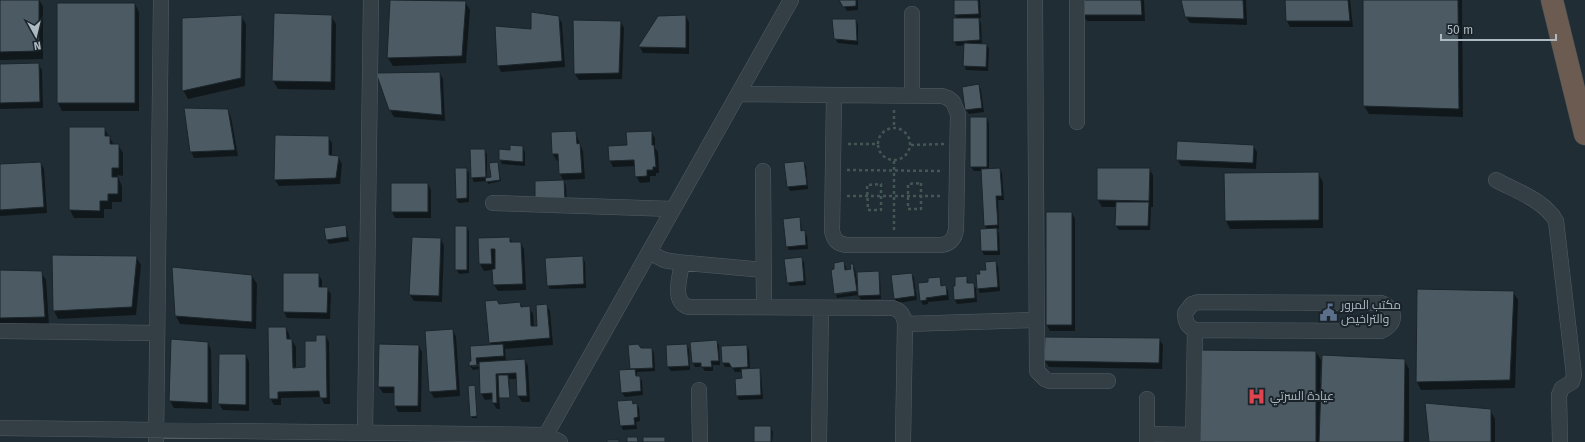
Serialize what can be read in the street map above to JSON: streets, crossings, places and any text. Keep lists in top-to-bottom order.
{
  "places": {
    "public building": ["مكتب المرور والتراخيص"],
    "hospital": ["عيادة السرتي"]
  },
  "scale_bar": "50 m",
  "north": "bottom"
}
